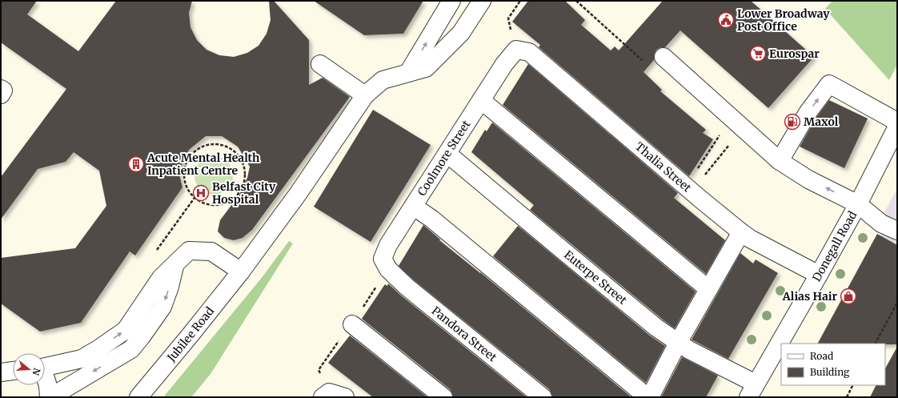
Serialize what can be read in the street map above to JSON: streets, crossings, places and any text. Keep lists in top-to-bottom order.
{
  "streets": {
    "street": [
      "Coolmore Street",
      "Thalia Street",
      "Donegall Road",
      "Euterpe Street",
      "Pandora Street",
      "Jubilee Road"
    ]
  },
  "crossings": [
    ["Coolmore Street", "Thalia Street"],
    ["Coolmore Street", "Euterpe Street"],
    ["Coolmore Street", "Pandora Street"],
    ["Thalia Street", "Donegall Road"],
    ["Donegall Road", "Euterpe Street"]
  ],
  "places": {
    "public building": ["Lower Broadway Post Office"],
    "supermarket": ["Eurospar"],
    "fuel station": ["Maxol"],
    "building": ["Acute Mental Health Inpatient Centre"],
    "hospital": ["Belfast City Hospital"],
    "shop": ["Alias Hair"]
  },
  "legend": ["Road", "Building"],
  "north": "right"
}
